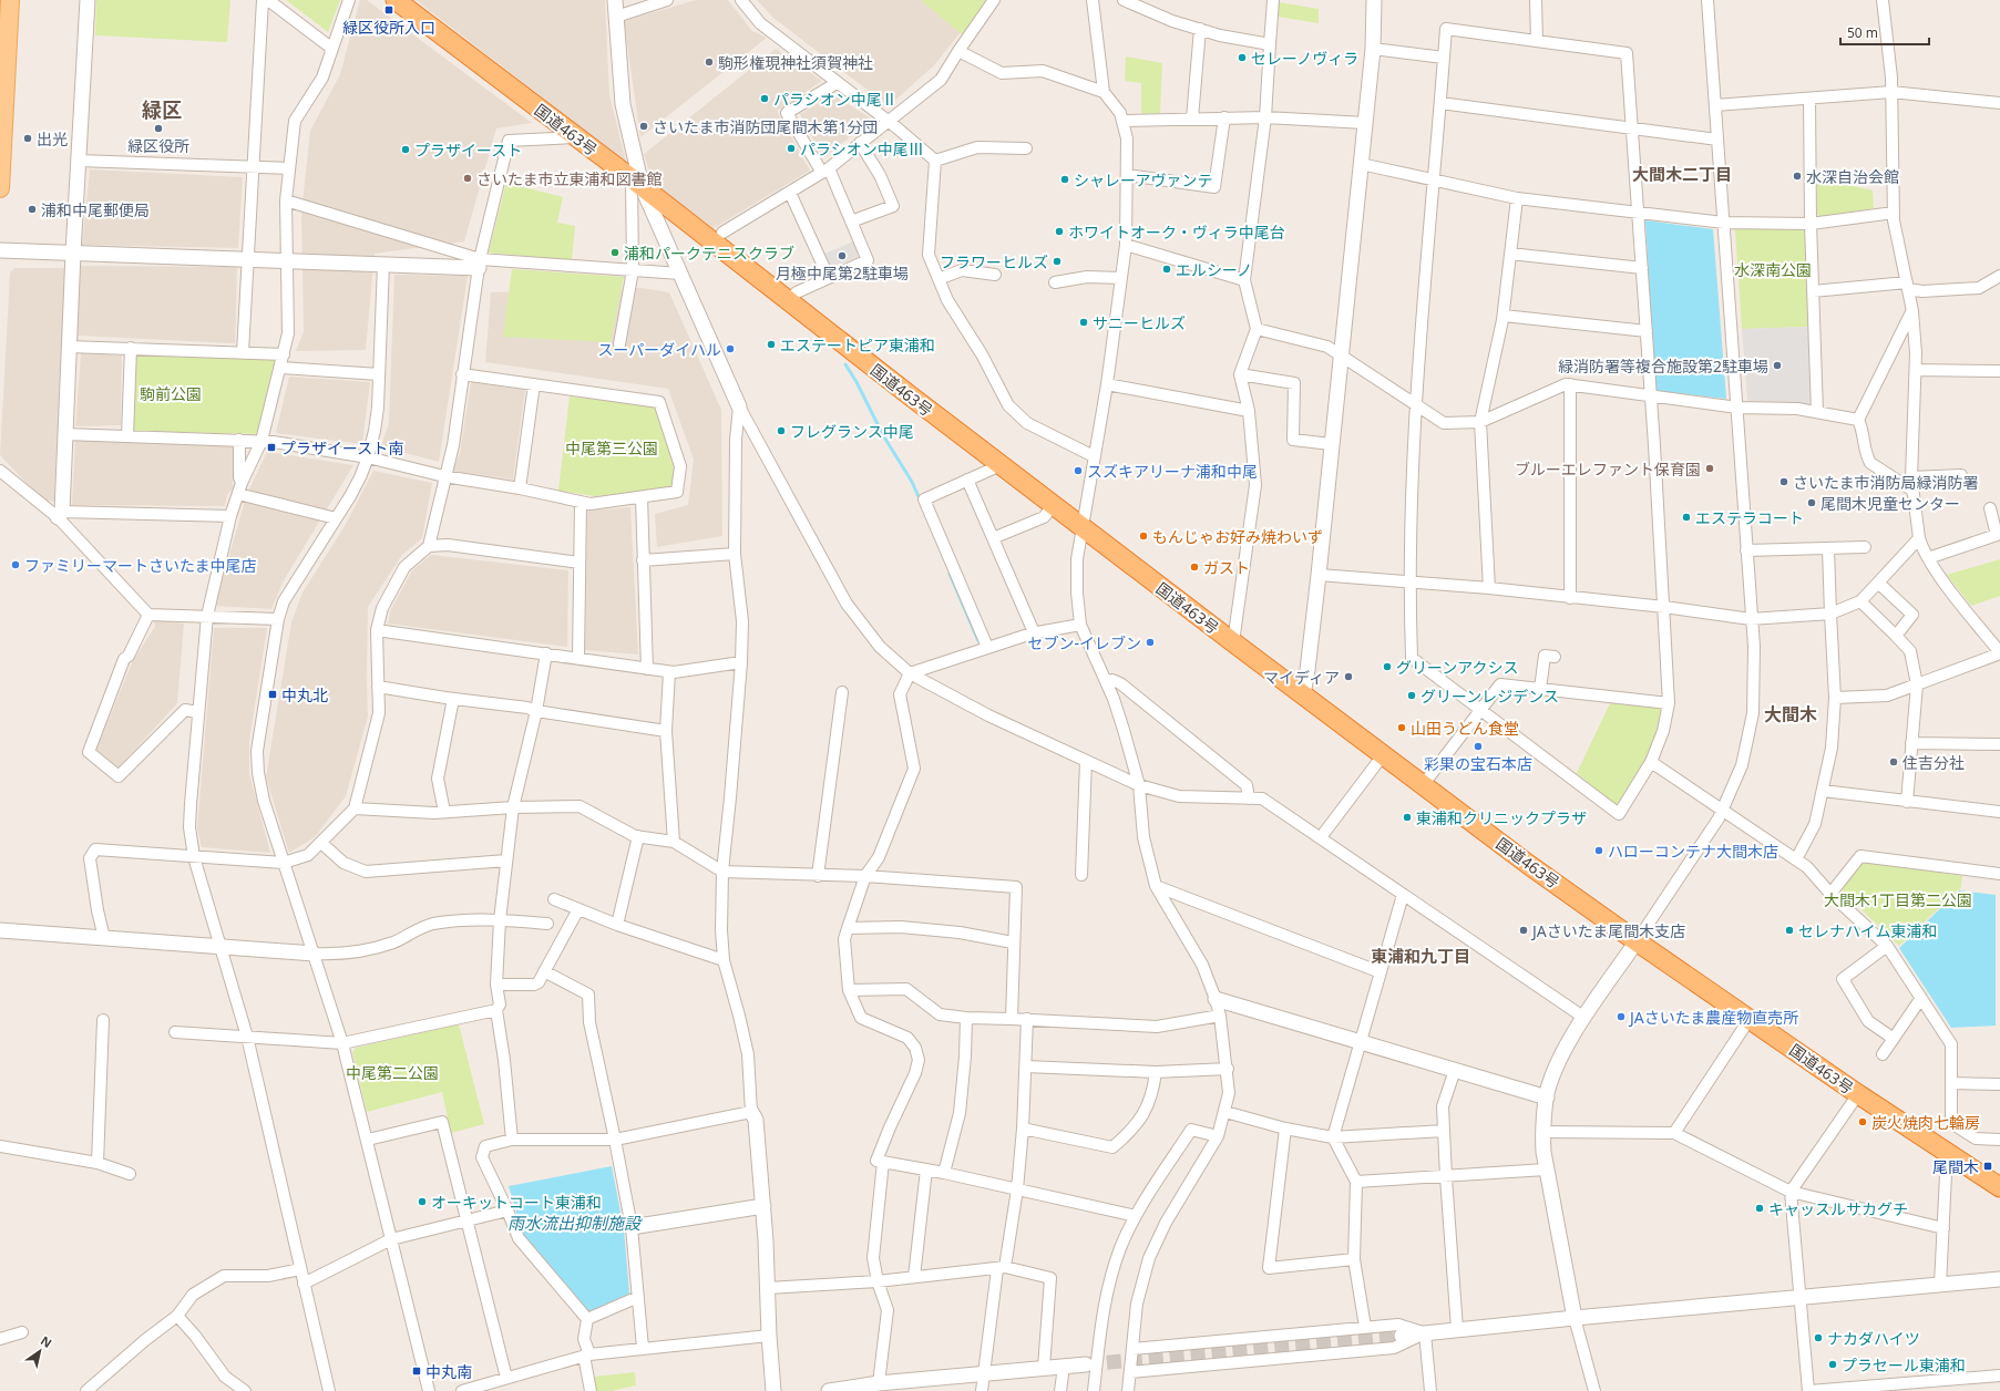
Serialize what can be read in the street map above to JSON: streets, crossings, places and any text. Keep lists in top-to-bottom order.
{
  "streets": {
    "highway": ["国道463号"]
  },
  "districts": [
    "緑区",
    "大間木二丁目",
    "大間木",
    "東浦和九丁目"
  ],
  "water": ["雨水流出抑制施設"],
  "parks": [
    "水深南公園",
    "駒前公園",
    "中尾第三公園",
    "大間木1丁目第二公園",
    "中尾第二公園"
  ],
  "places": {
    "transit": [
      "緑区役所入口",
      "プラザイースト南",
      "中丸北",
      "尾間木",
      "中丸南"
    ],
    "other": [
      "セレーノヴィラ",
      "駒形権現神社須賀神社",
      "パラシオン中尾Ⅱ",
      "さいたま市消防団尾間木第1分団",
      "緑区役所",
      "出光",
      "パラシオン中尾Ⅲ",
      "プラザイースト",
      "水深自治会館",
      "さいたま市立東浦和図書館",
      "シャレーアヴァンテ",
      "浦和中尾郵便局",
      "ホワイトオーク・ヴィラ中尾台",
      "浦和パークテニスクラブ",
      "月極中尾第2駐車場",
      "フラワーヒルズ",
      "エルシーノ",
      "サニーヒルズ",
      "エステートピア東浦和",
      "スーパーダイハル",
      "緑消防署等複合施設第2駐車場",
      "フレグランス中尾",
      "ブルーエレファント保育園",
      "スズキアリーナ浦和中尾",
      "さいたま市消防局緑消防署",
      "尾間木児童センター",
      "エステラコート",
      "もんじゃお好み焼わいず",
      "ファミリーマートさいたま中尾店",
      "ガスト",
      "セブン-イレブン",
      "グリーンアクシス",
      "マイディア",
      "グリーンレジデンス",
      "山田うどん食堂",
      "彩果の宝石本店",
      "住吉分社",
      "東浦和クリニックプラザ",
      "ハローコンテナ大間木店",
      "JAさいたま尾間木支店",
      "セレナハイム東浦和",
      "JAさいたま農産物直売所",
      "炭火焼肉七輪房",
      "オーキットコート東浦和",
      "キャッスルサカグチ",
      "ナカダハイツ",
      "プラセール東浦和"
    ]
  },
  "scale_bar": "50 m",
  "north": "top right"
}
